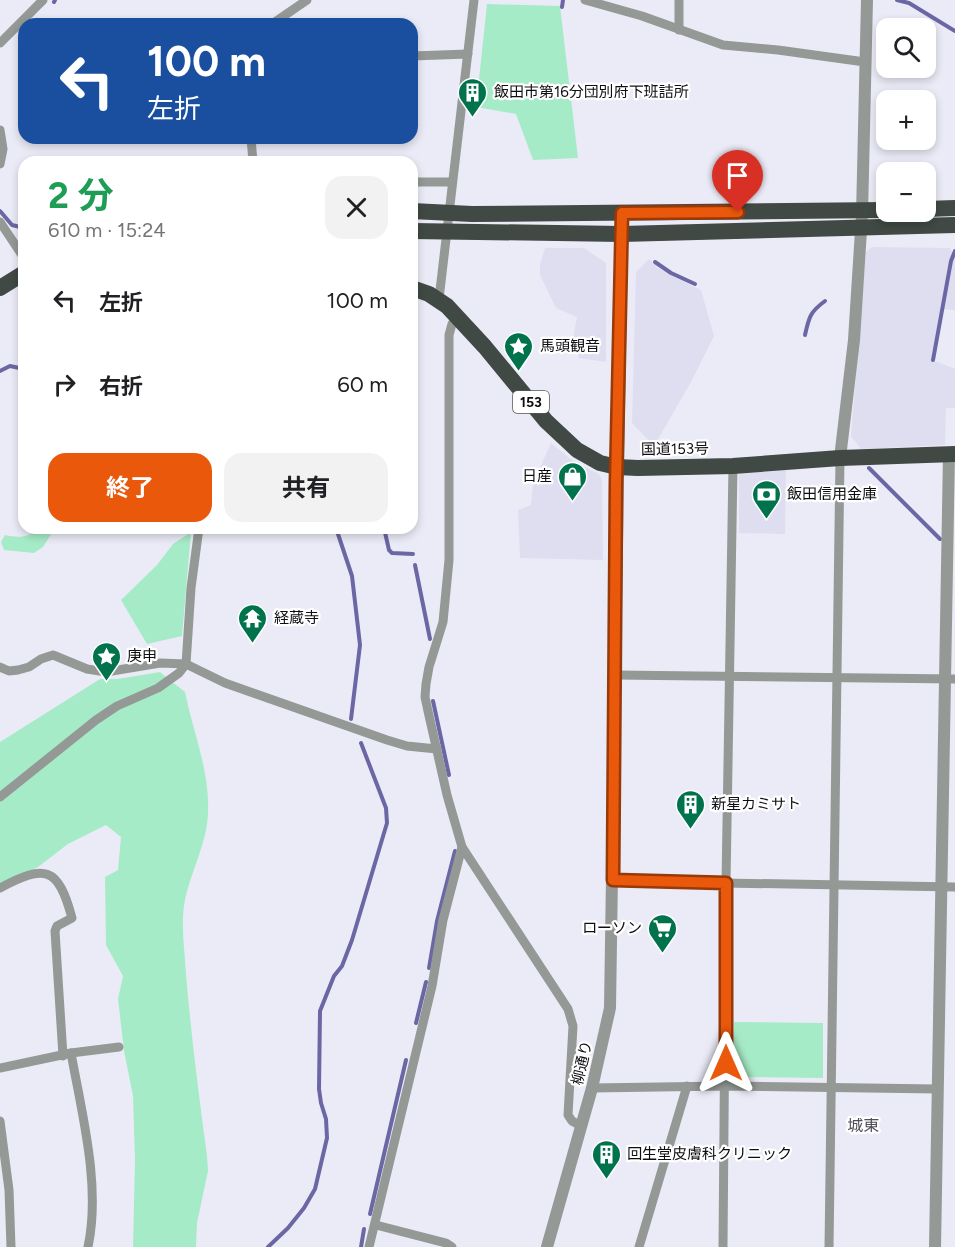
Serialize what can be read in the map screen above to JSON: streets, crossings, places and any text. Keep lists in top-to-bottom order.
{
  "streets": {
    "highway": ["153", "国道153号"],
    "street": ["柳通り"]
  },
  "crossings": [
    ["153", "国道153号"],
    ["国道153号", "柳通り"]
  ],
  "districts": ["城東"],
  "places": {
    "building": ["飯田市第16分団別府下班詰所", "新星カミサト", "回生堂皮膚科クリニック"],
    "place": ["馬頭観音", "庚申"],
    "shop": ["日産"],
    "bank": ["飯田信用金庫"],
    "temple": ["経蔵寺"],
    "supermarket": ["ローソン"]
  },
  "page": {
    "map_buttons": ["+", "−"],
    "turn": ["100 m", "左折"],
    "heading": ["2 分", "610 m · 15:24"],
    "list": [
      {
        "name": "左折",
        "value": "100 m"
      },
      {
        "name": "右折",
        "value": "60 m"
      }
    ],
    "buttons": ["終了", "共有"]
  }
}
